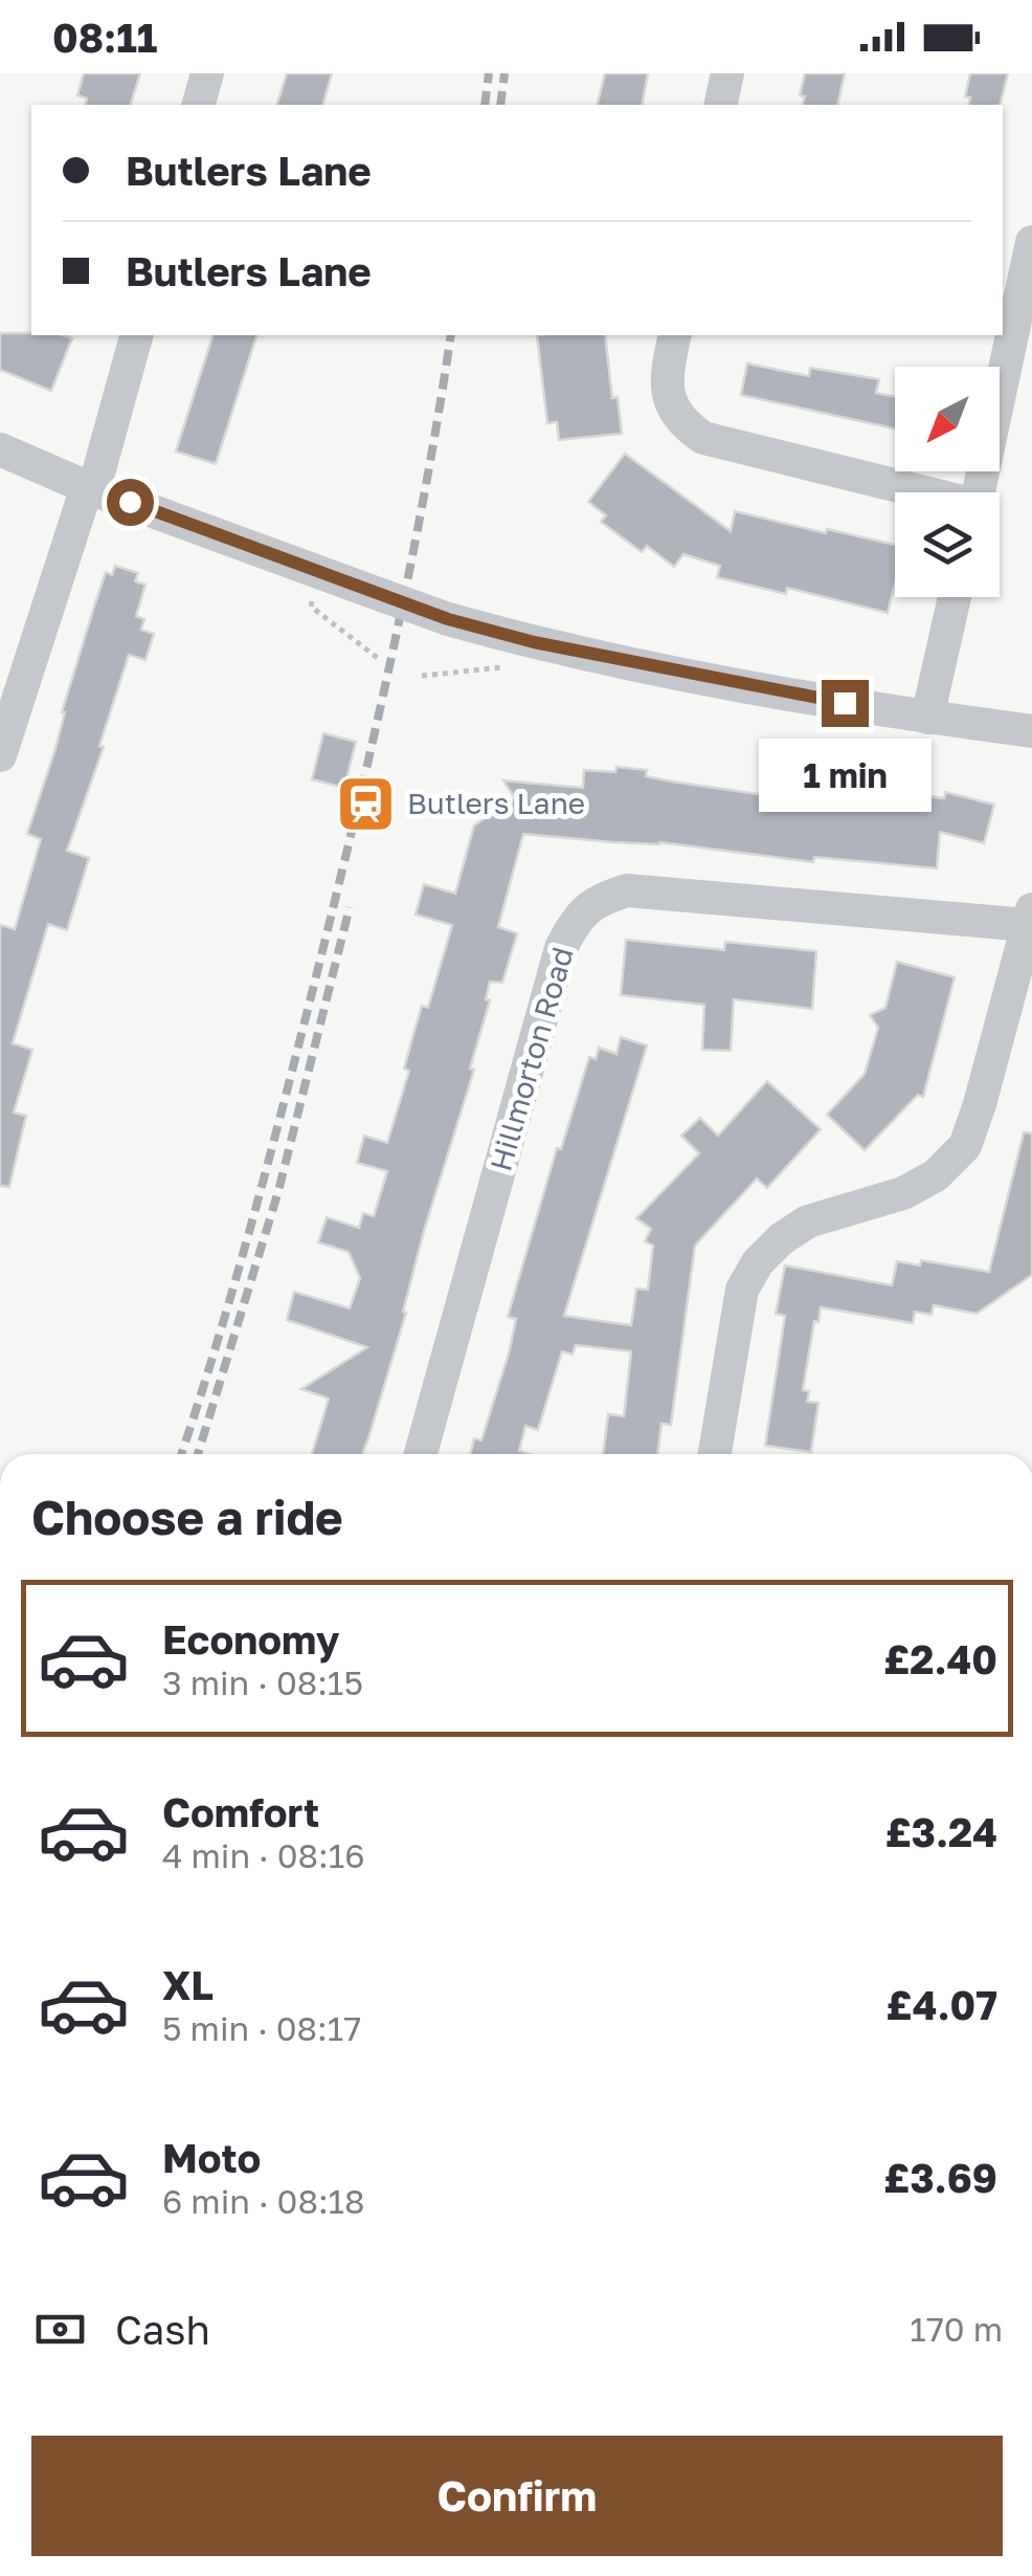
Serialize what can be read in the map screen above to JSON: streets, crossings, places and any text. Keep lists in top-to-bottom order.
{
  "streets": {
    "street": ["Hillmorton Road"]
  },
  "places": {
    "station": ["Butlers Lane"]
  },
  "north": "bottom left",
  "page": {
    "status": "08:11",
    "banner": ["Butlers Lane", "Butlers Lane"],
    "bubble": "1 min",
    "heading": "Choose a ride",
    "list": [
      {
        "name": "Economy",
        "note": "3 min · 08:15",
        "value": "£2.40"
      },
      {
        "name": "Comfort",
        "note": "4 min · 08:16",
        "value": "£3.24"
      },
      {
        "name": "XL",
        "note": "5 min · 08:17",
        "value": "£4.07"
      },
      {
        "name": "Moto",
        "note": "6 min · 08:18",
        "value": "£3.69"
      }
    ],
    "pay": ["Cash", "170 m"],
    "buttons": "Confirm"
  }
}
